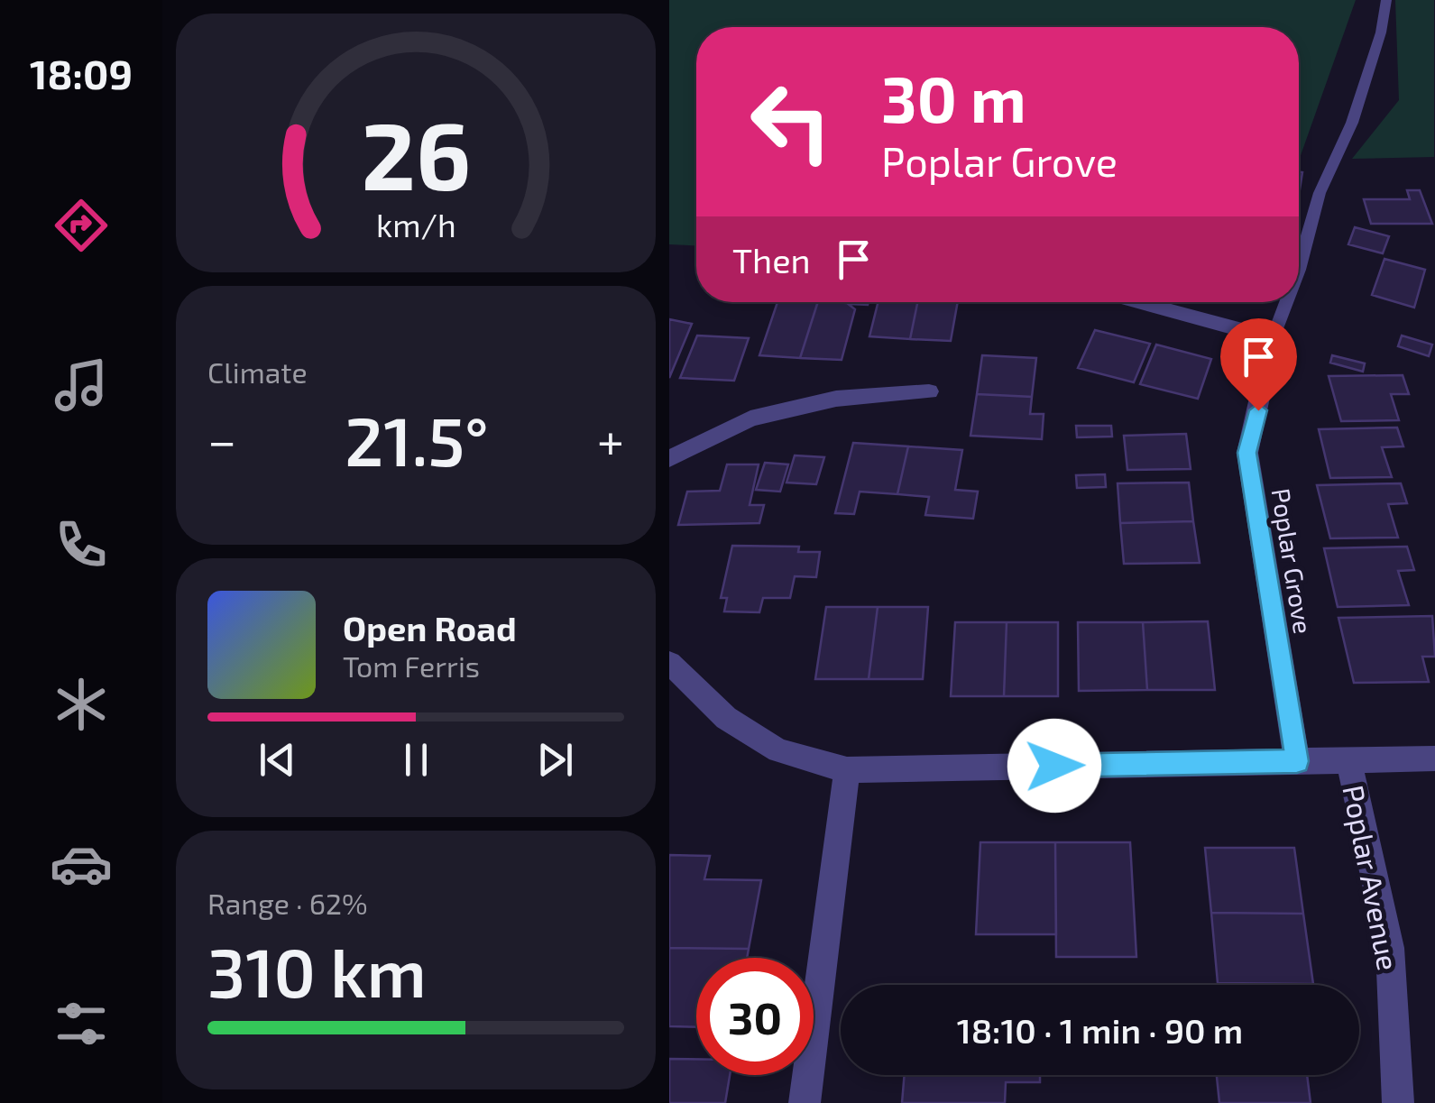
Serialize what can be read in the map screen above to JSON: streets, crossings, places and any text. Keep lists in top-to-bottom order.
{
  "streets": {
    "street": ["Poplar Grove", "Poplar Avenue"]
  },
  "page": {
    "tabs": "18:09",
    "turn": ["30 m", "Poplar Grove"],
    "then": "Then",
    "tile": [
      "Climate",
      ["Range · 62%", "310 km"]
    ],
    "heat": ["−", "21.5°", "+"],
    "song": ["Open Road", "Tom Ferris"],
    "limit": "30",
    "trip": "18:10 · 1 min · 90 m",
    "gauge": ["26", "km/h"]
  }
}
